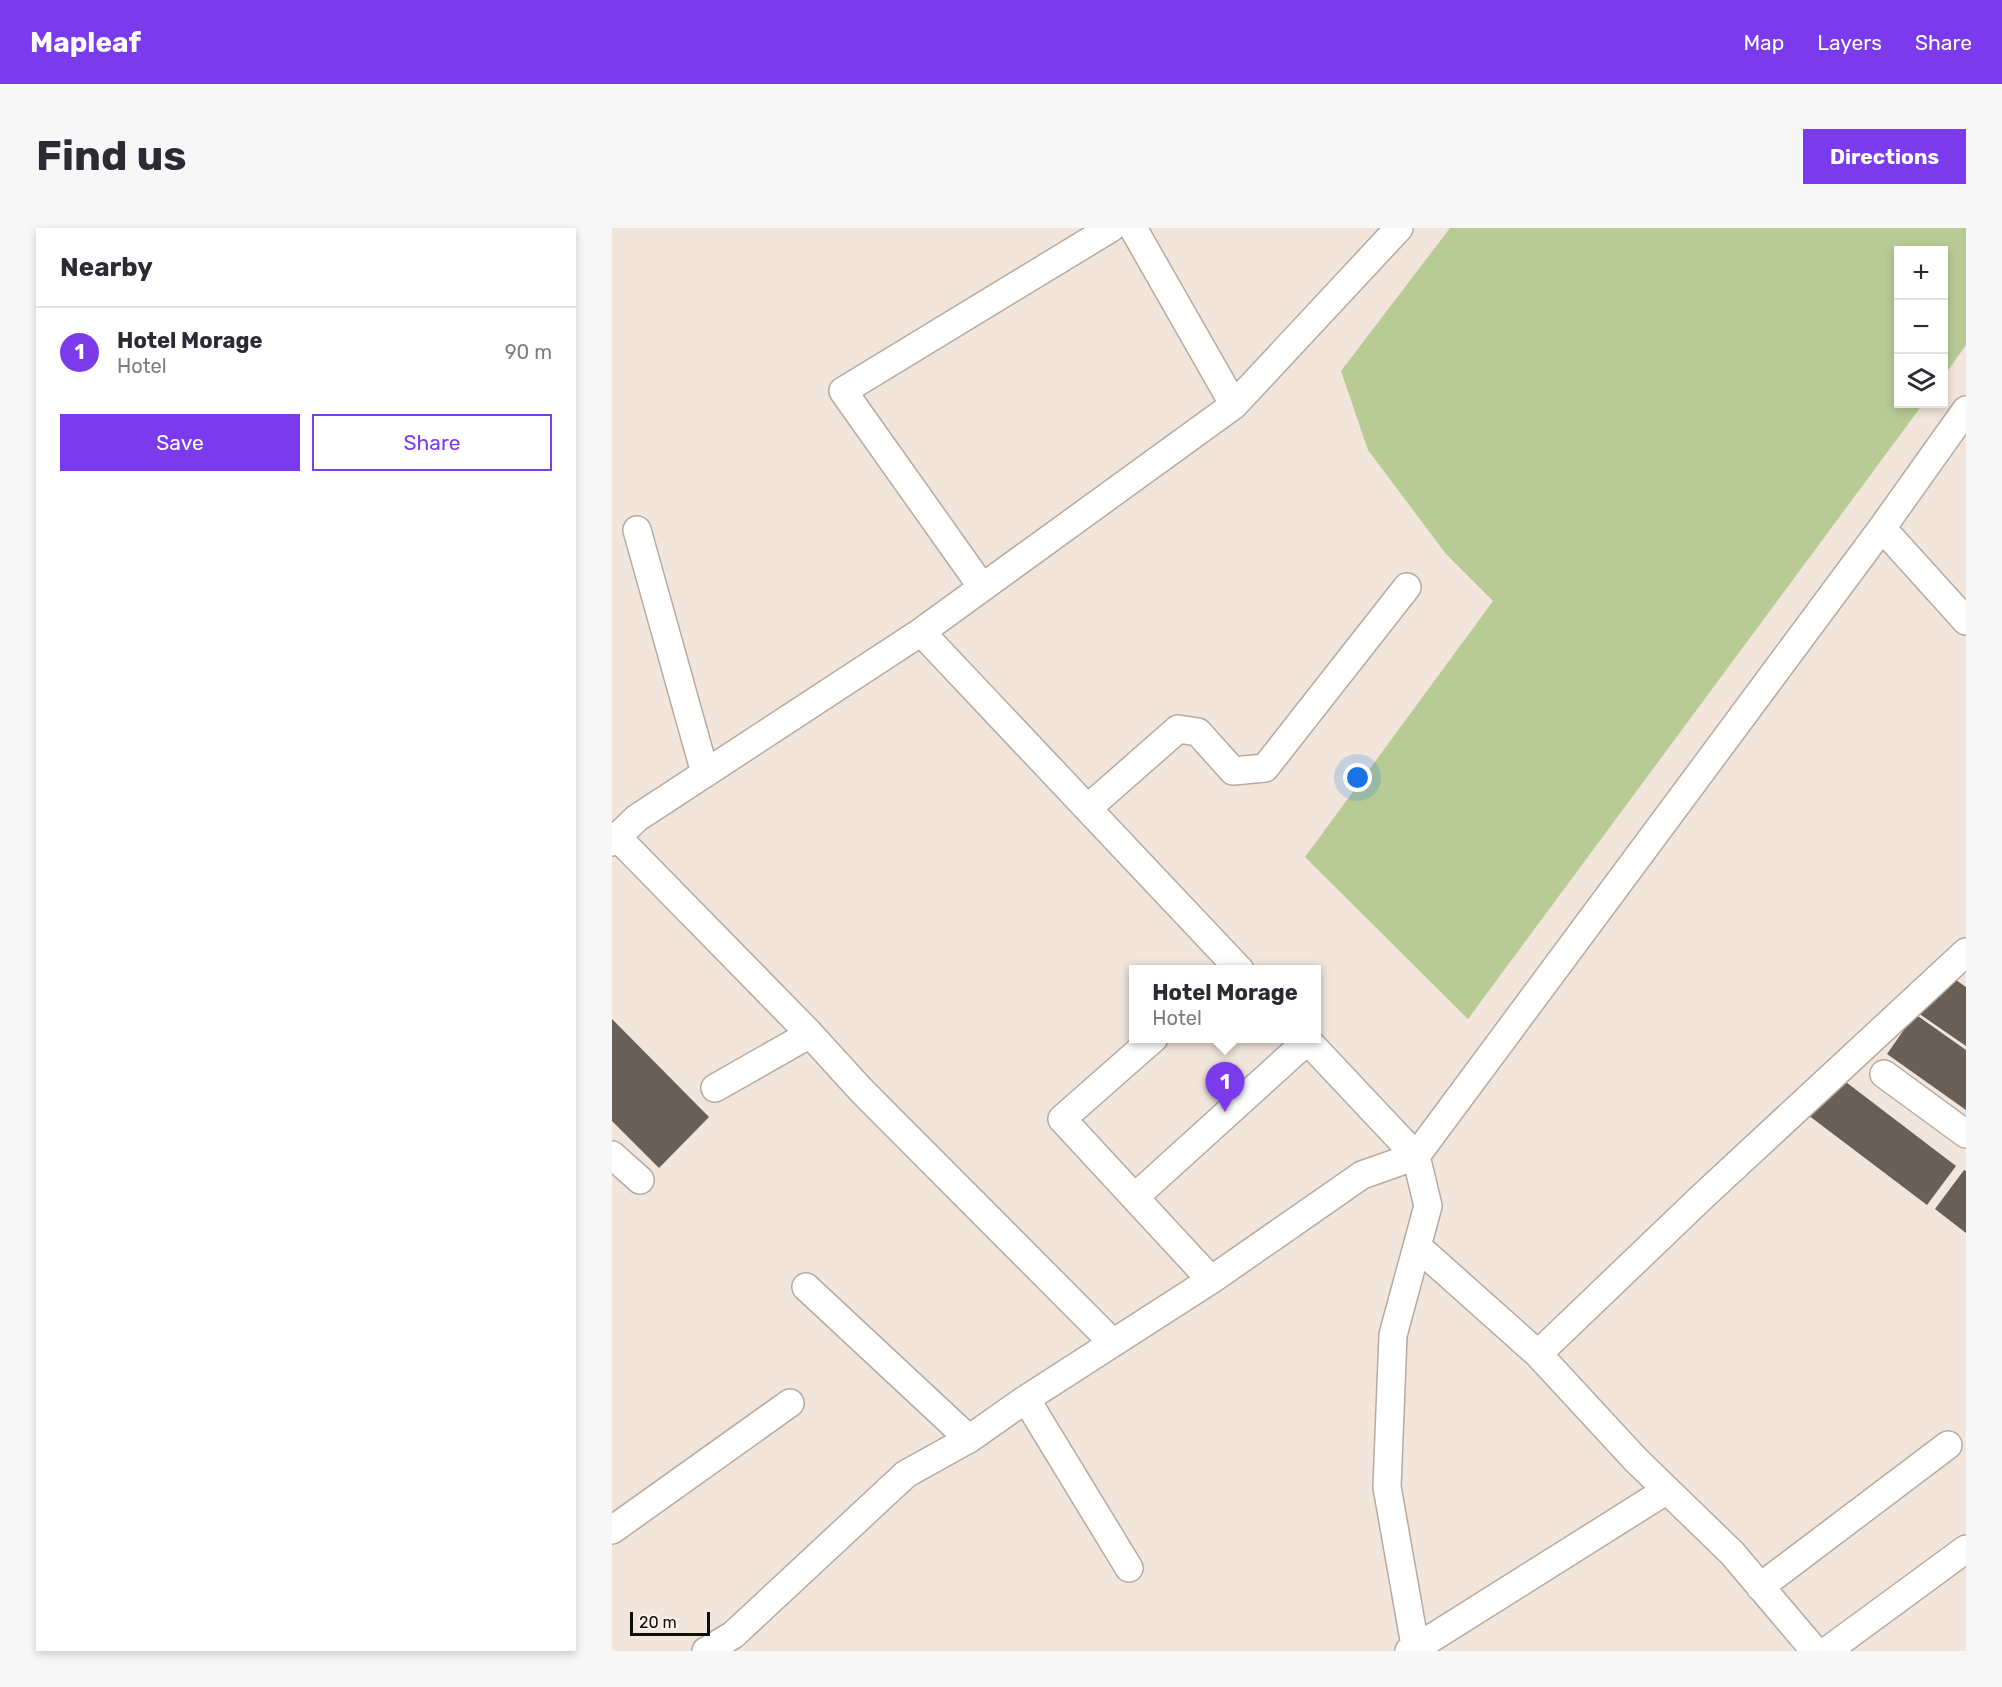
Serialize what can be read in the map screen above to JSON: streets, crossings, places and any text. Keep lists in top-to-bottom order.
{
  "scale_bar": "20 m",
  "page": {
    "header": "Mapleaf",
    "nav": ["Map", "Layers", "Share"],
    "buttons": [
      "Directions",
      ["Save", "Share"]
    ],
    "title": "Find us",
    "heading": "Nearby",
    "map_buttons": ["+", "−"],
    "list": [
      {
        "mark": "1",
        "name": "Hotel Morage",
        "note": "Hotel",
        "value": "90 m"
      }
    ],
    "popup": ["Hotel Morage", "Hotel"],
    "pins": "1",
    "scale": "20 m"
  }
}
